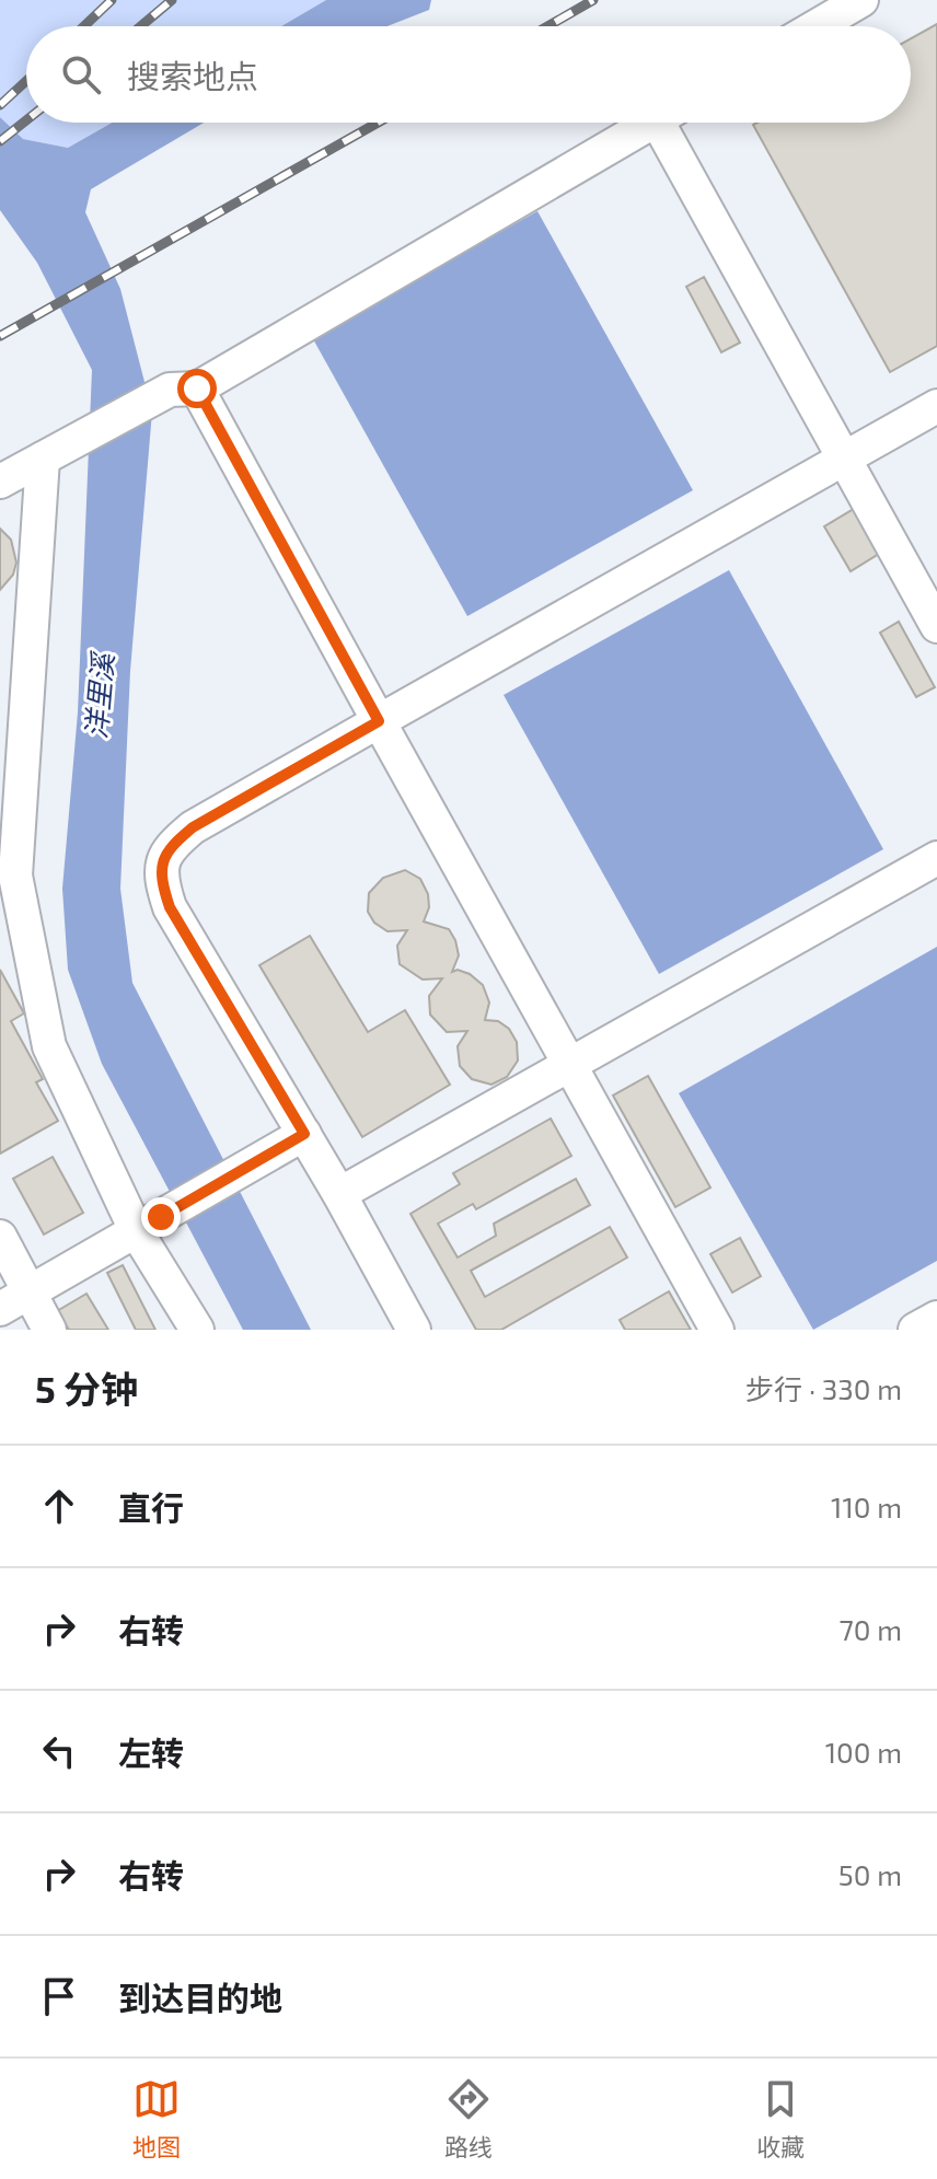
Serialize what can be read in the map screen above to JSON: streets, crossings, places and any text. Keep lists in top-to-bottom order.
{
  "water": ["洋里溪"],
  "page": {
    "search": "搜索地点",
    "heading": ["5 分钟", "步行 · 330 m"],
    "list": [
      ["直行", "110 m"],
      ["右转", "70 m"],
      ["左转", "100 m"],
      ["右转", "50 m"],
      "到达目的地"
    ],
    "nav": ["地图", "路线", "收藏"]
  }
}
